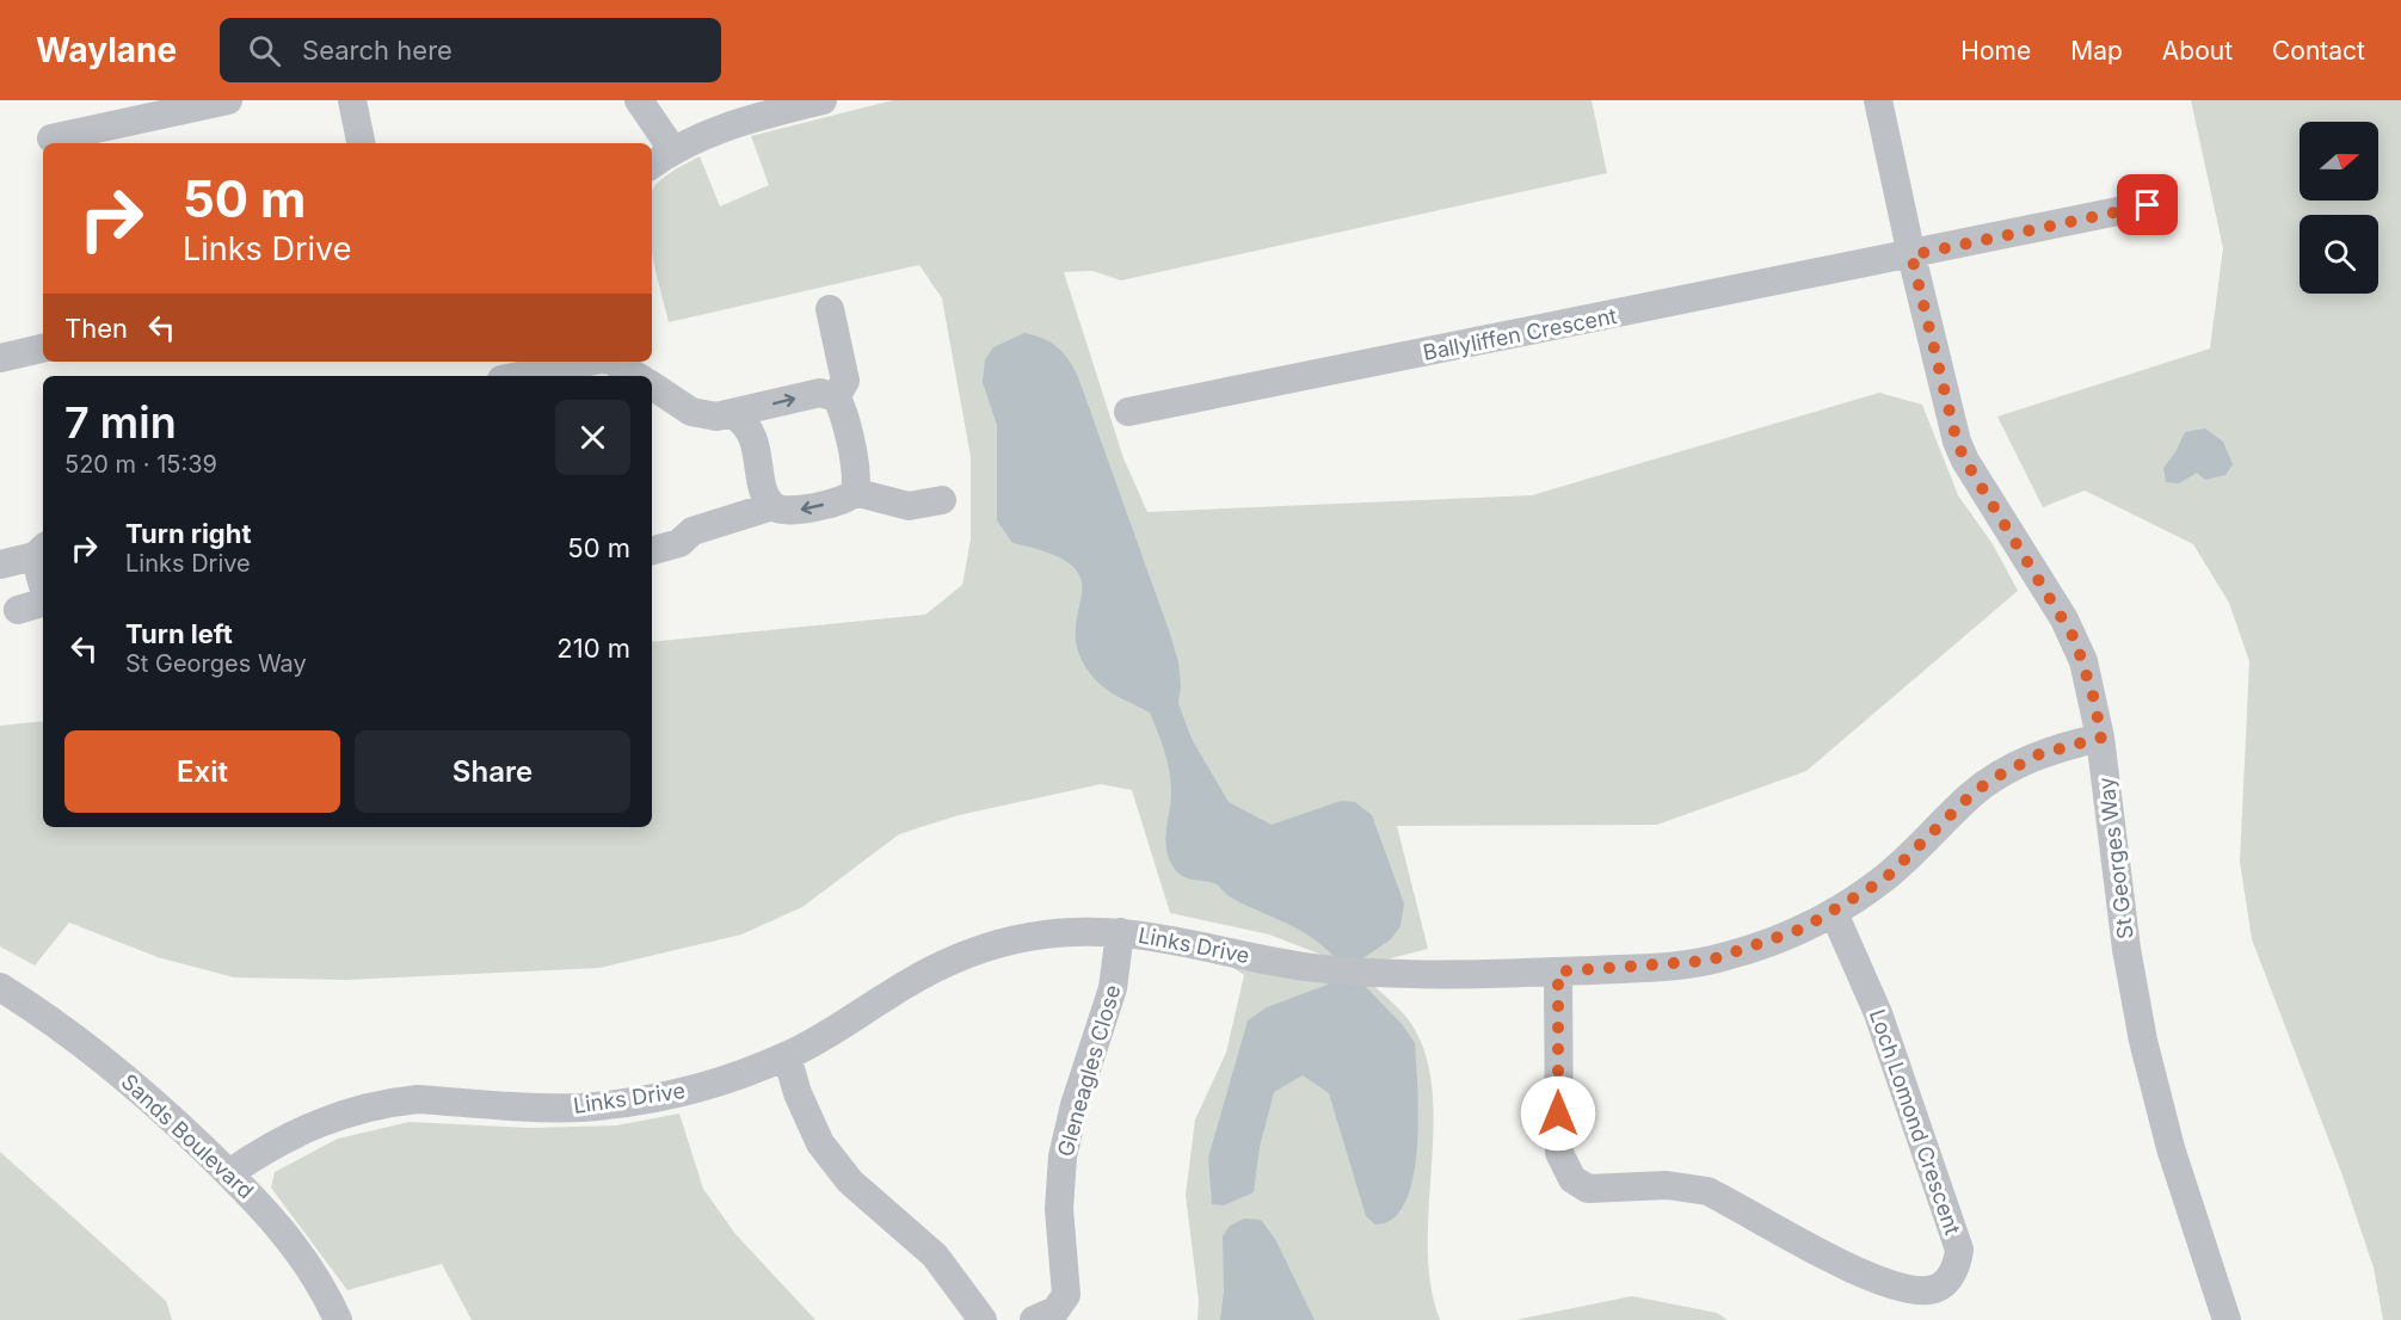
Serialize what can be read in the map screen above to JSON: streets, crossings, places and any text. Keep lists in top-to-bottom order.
{
  "streets": {
    "street": [
      "Ballyliffen Crescent",
      "St Georges Way",
      "Links Drive",
      "Gleneagles Close",
      "Loch Lomond Crescent",
      "Sands Boulevard"
    ]
  },
  "crossings": [
    ["Ballyliffen Crescent", "St Georges Way"],
    ["St Georges Way", "Links Drive"],
    ["Links Drive", "Gleneagles Close"],
    ["Links Drive", "Loch Lomond Crescent"],
    ["Links Drive", "Sands Boulevard"]
  ],
  "north": "right",
  "page": {
    "header": "Waylane",
    "search": "Search here",
    "nav": [
      "Home",
      "Map",
      "About",
      "Contact"
    ],
    "turn": ["50 m", "Links Drive"],
    "then": "Then",
    "heading": ["7 min", "520 m · 15:39"],
    "list": [
      {
        "name": "Turn right",
        "note": "Links Drive",
        "value": "50 m"
      },
      {
        "name": "Turn left",
        "note": "St Georges Way",
        "value": "210 m"
      }
    ],
    "buttons": ["Exit", "Share"]
  }
}
